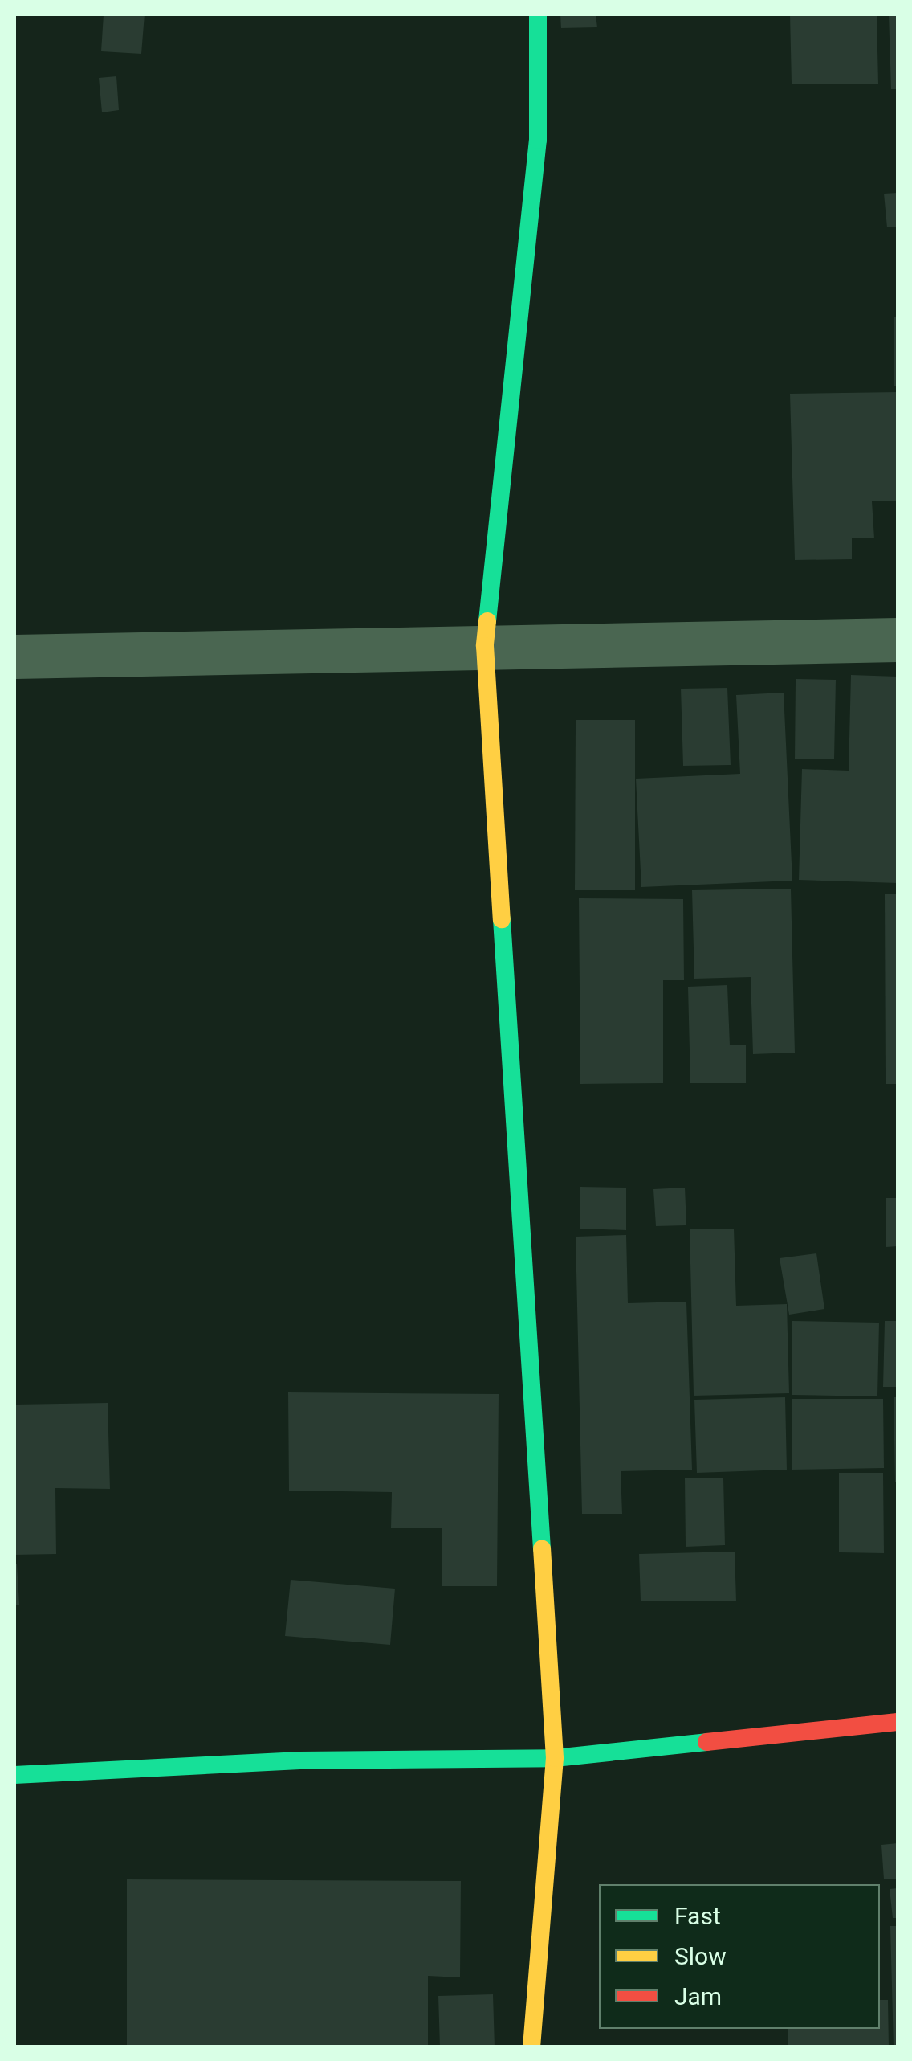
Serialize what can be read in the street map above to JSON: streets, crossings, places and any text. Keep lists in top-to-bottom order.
{
  "legend": ["Fast", "Slow", "Jam"]
}
